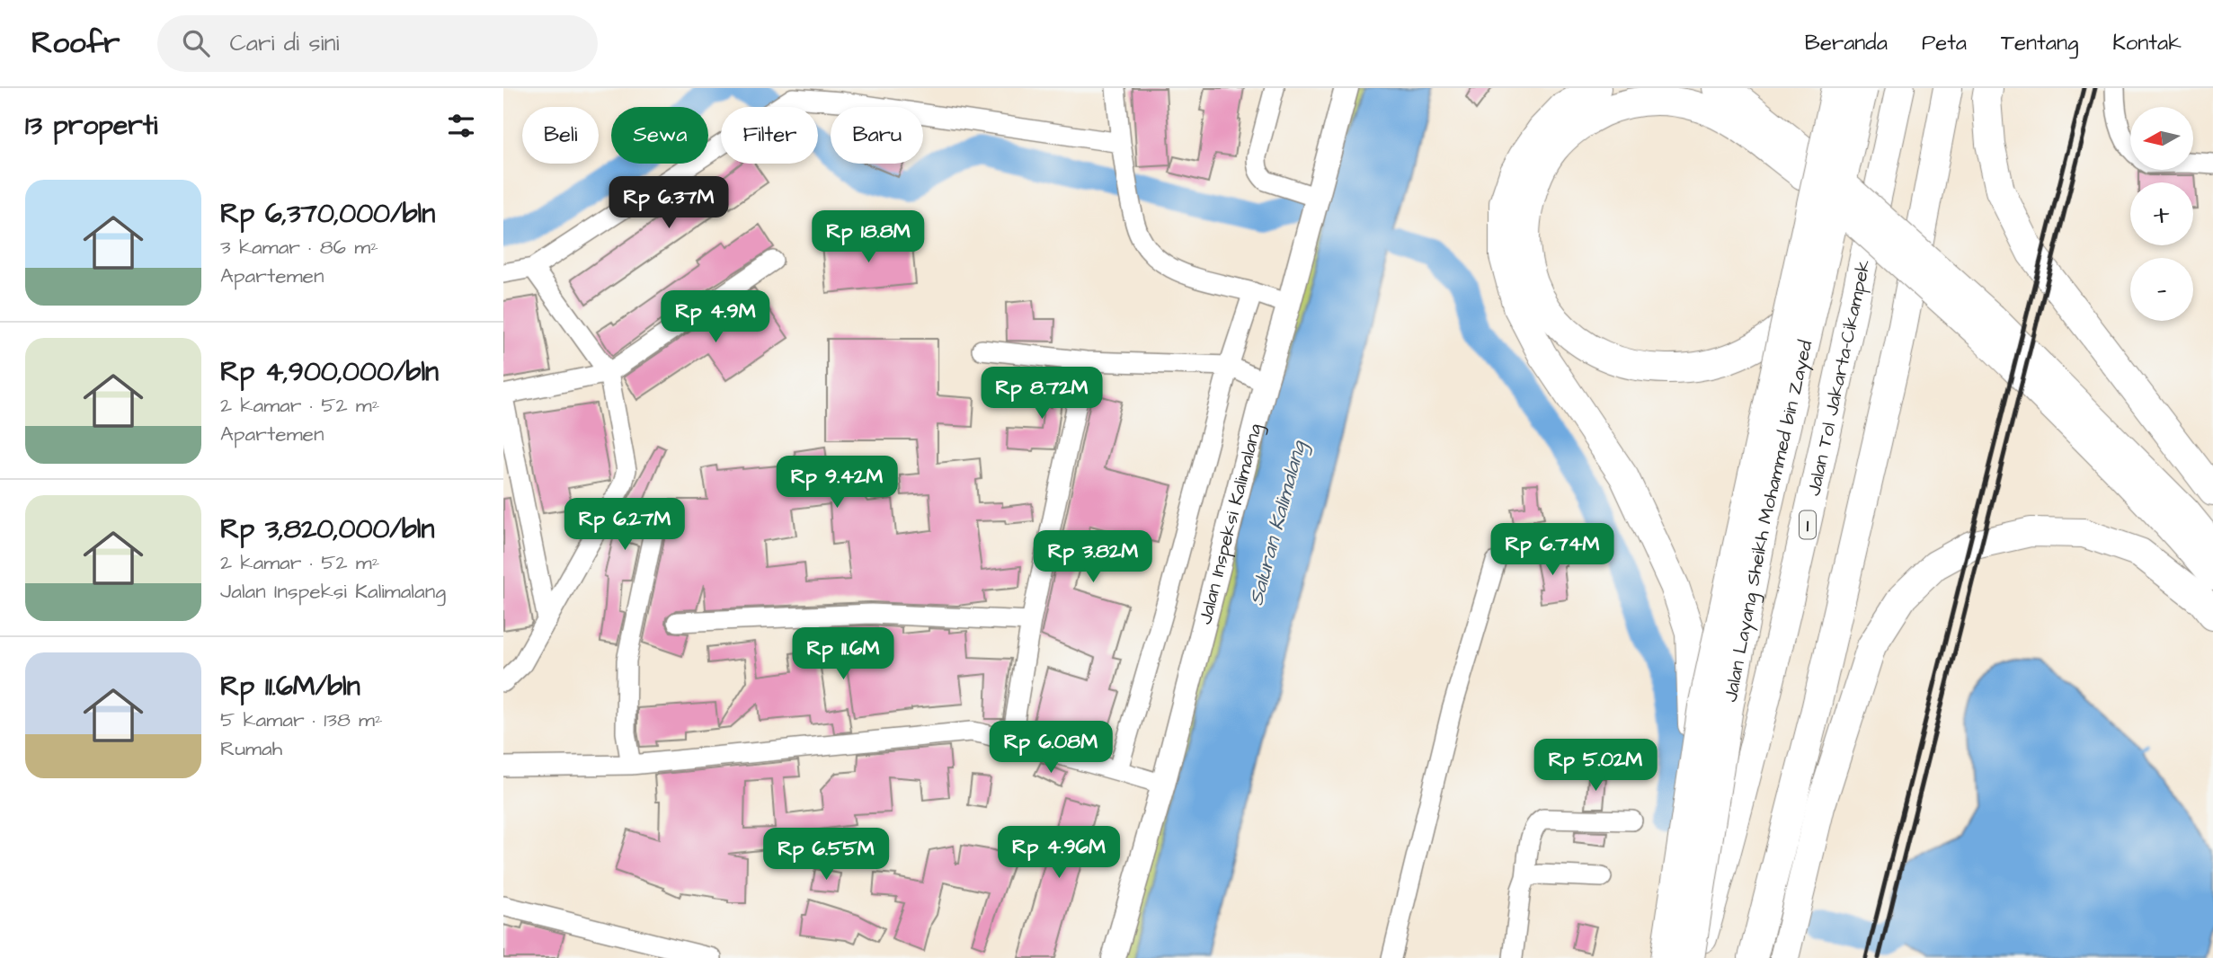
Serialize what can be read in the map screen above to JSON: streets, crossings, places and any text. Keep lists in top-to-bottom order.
{
  "streets": {
    "highway": ["Jalan Tol Jakarta–Cikampek", "Jalan Layang Sheikh Mohammed bin Zayed", "1"],
    "main road": ["Jalan Inspeksi Kalimalang"]
  },
  "water": ["Saluran Kalimalang"],
  "north": "left",
  "page": {
    "header": "Roofr",
    "search": "Cari di sini",
    "nav": [
      "Beranda",
      "Peta",
      "Tentang",
      "Kontak"
    ],
    "heading": "13 properti",
    "map_buttons": ["+", "−"],
    "chip": [
      "Beli",
      "Sewa",
      "Filter",
      "Baru"
    ],
    "list": [
      {
        "name": "Rp 6,370,000/bln",
        "note": "3 kamar · 86 m² · Apartemen"
      },
      {
        "name": "Rp 4,900,000/bln",
        "note": "2 kamar · 52 m² · Apartemen"
      },
      {
        "name": "Rp 3,820,000/bln",
        "note": "2 kamar · 52 m² · Jalan Inspeksi Kalimalang"
      },
      {
        "name": "Rp 11.6M/bln",
        "note": "5 kamar · 138 m² · Rumah"
      }
    ],
    "price": [
      "Rp 6.37M",
      "Rp 18.8M",
      "Rp 4.9M",
      "Rp 8.72M",
      "Rp 9.42M",
      "Rp 6.27M",
      "Rp 6.74M",
      "Rp 3.82M",
      "Rp 11.6M",
      "Rp 6.08M",
      "Rp 5.02M",
      "Rp 4.96M",
      "Rp 6.55M"
    ]
  }
}
